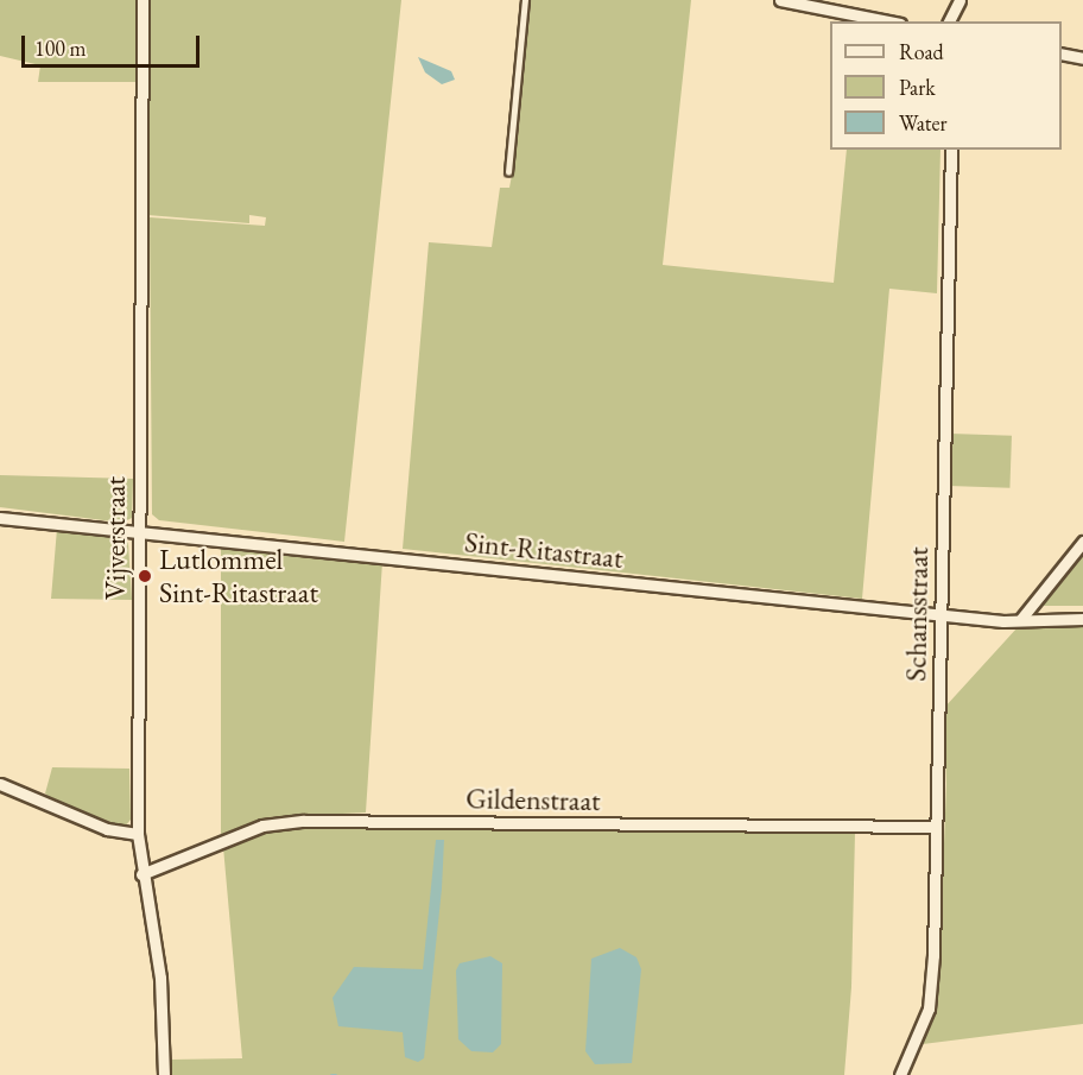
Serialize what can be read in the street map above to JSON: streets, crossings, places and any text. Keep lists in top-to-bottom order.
{
  "streets": {
    "street": [
      "Vijverstraat",
      "Sint-Ritastraat",
      "Schansstraat",
      "Gildenstraat"
    ]
  },
  "crossings": [
    ["Vijverstraat", "Sint-Ritastraat"],
    ["Vijverstraat", "Gildenstraat"],
    ["Sint-Ritastraat", "Schansstraat"],
    ["Schansstraat", "Gildenstraat"]
  ],
  "places": ["Lutlommel Sint-Ritastraat"],
  "legend": ["Road", "Park", "Water"],
  "scale_bar": "100 m"
}
